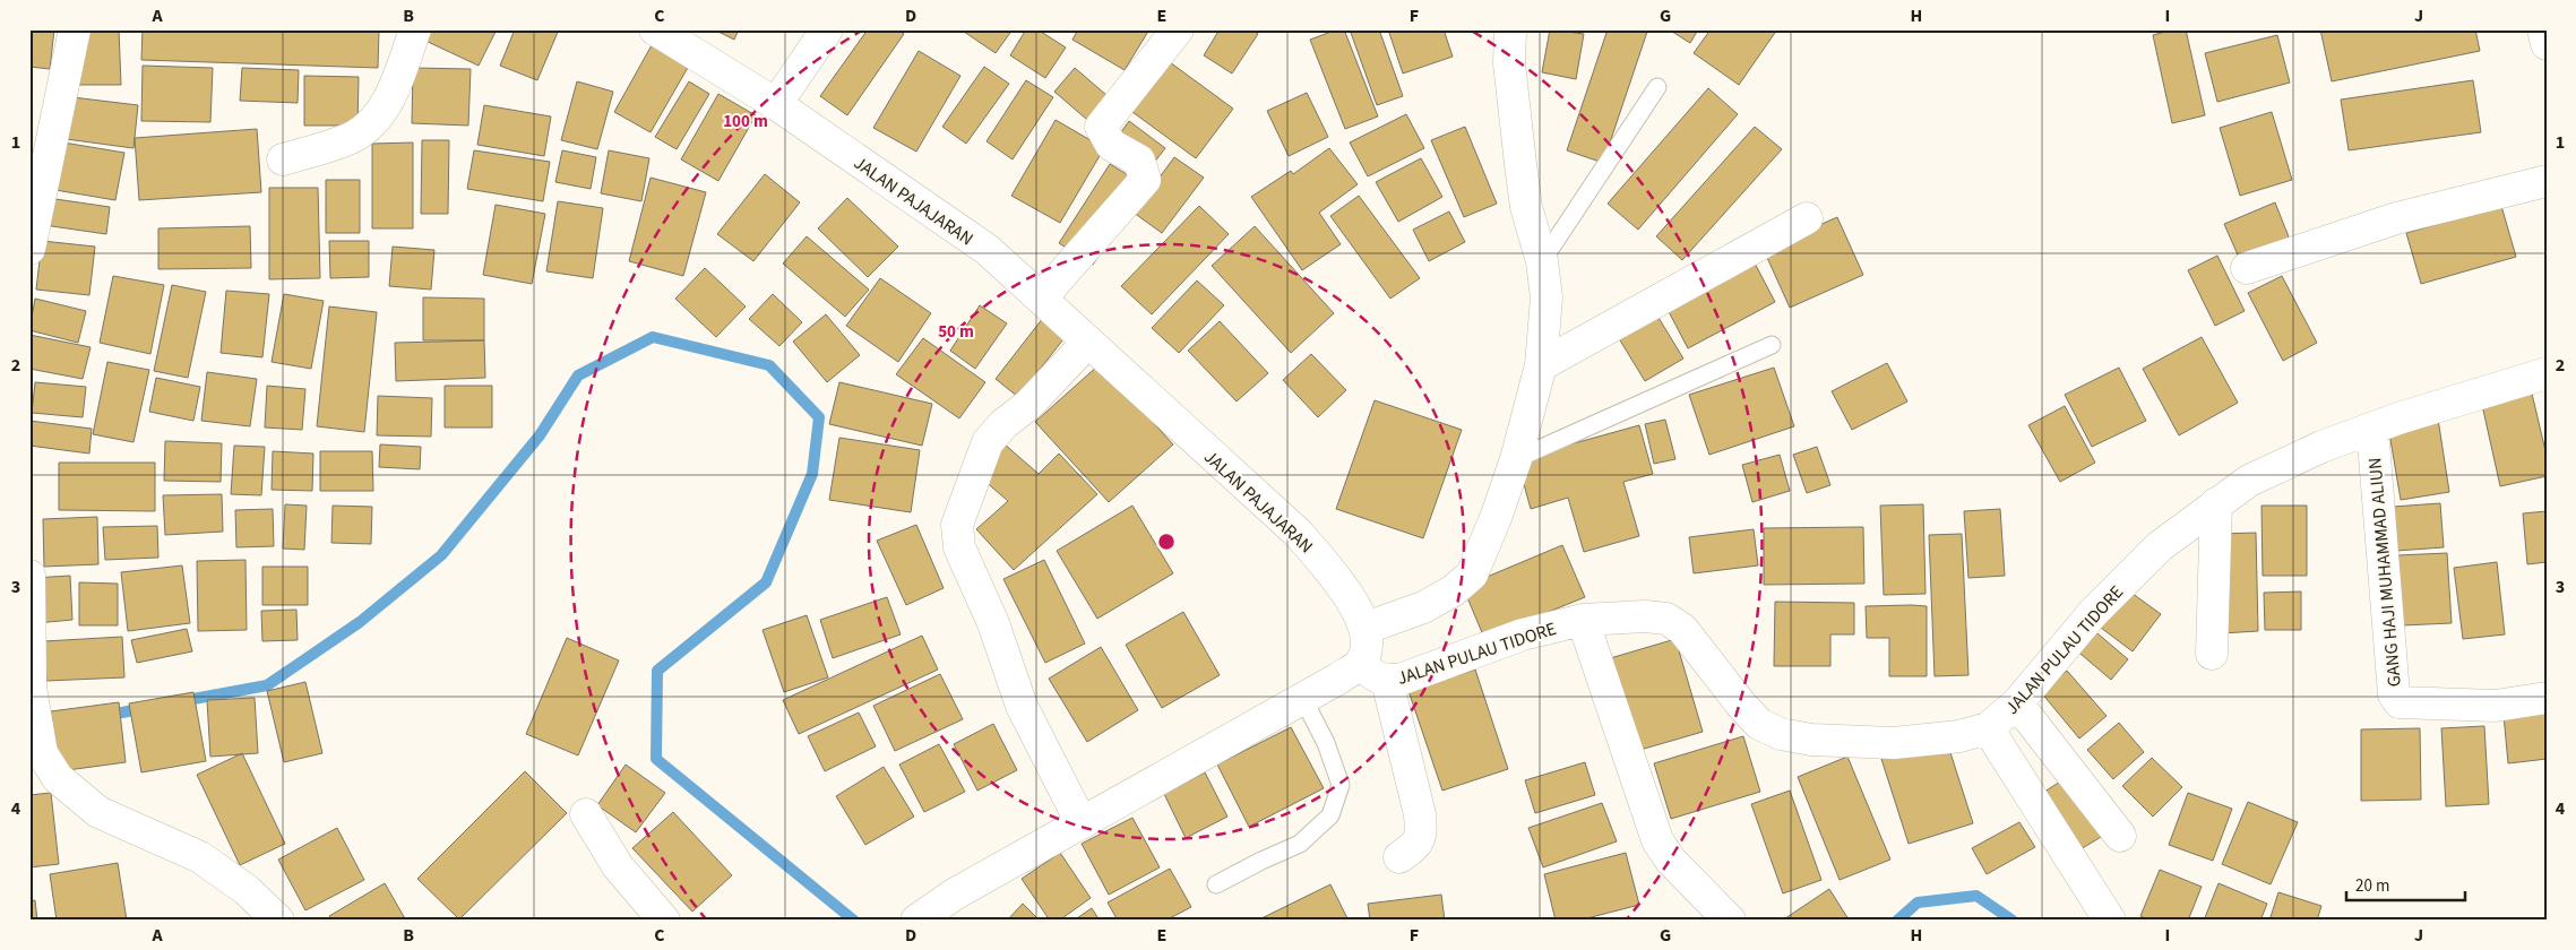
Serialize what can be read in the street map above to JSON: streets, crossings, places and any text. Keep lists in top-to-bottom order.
{
  "streets": {
    "street": ["JALAN PAJAJARAN", "GANG HAJI MUHAMMAD ALIUN", "JALAN PULAU TIDORE"]
  },
  "crossings": [
    ["GANG HAJI MUHAMMAD ALIUN", "JALAN PULAU TIDORE"]
  ],
  "scale_bar": "20 m",
  "grid": {
    "columns": [
      "A",
      "B",
      "C",
      "D",
      "E",
      "F",
      "G",
      "H",
      "I",
      "J"
    ],
    "rows": [
      "1",
      "2",
      "3",
      "4"
    ]
  },
  "rings": ["100 m", "50 m"]
}
